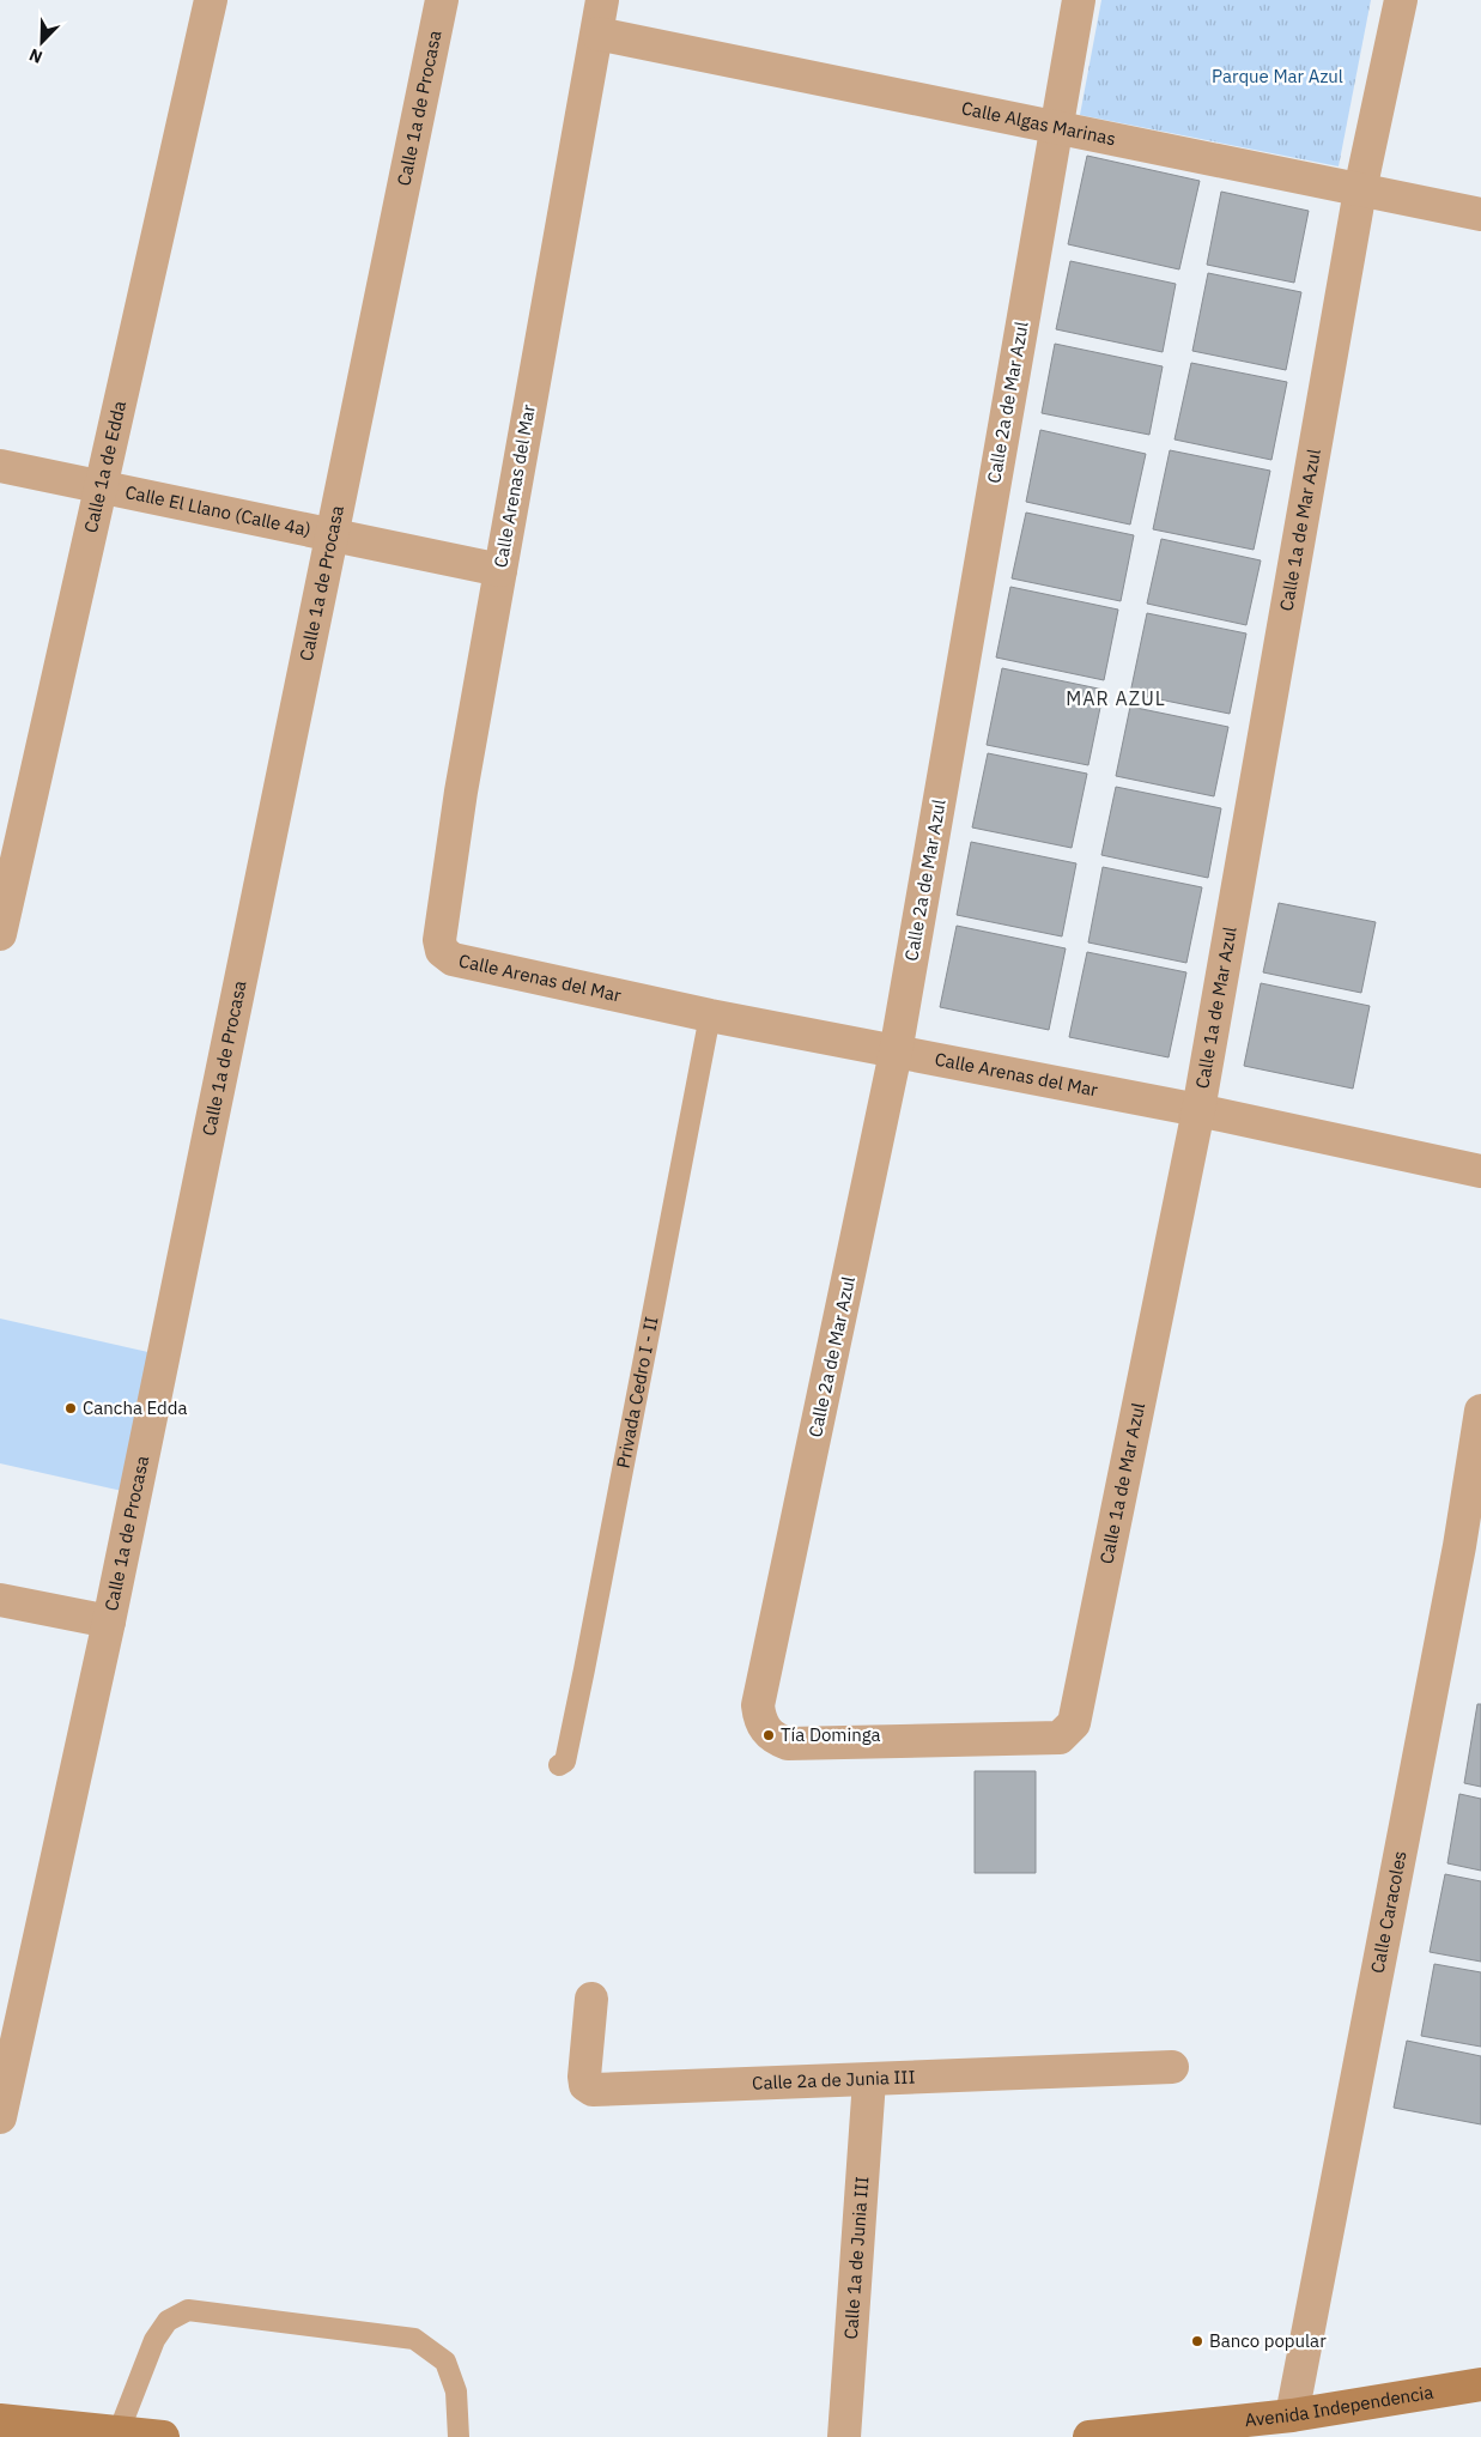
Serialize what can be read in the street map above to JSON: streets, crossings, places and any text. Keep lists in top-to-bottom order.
{
  "streets": {
    "main road": ["Avenida Independencia"],
    "street": [
      "Calle 1a de Procasa",
      "Calle Algas Marinas",
      "Calle 2a de Mar Azul",
      "Calle 1a de Edda",
      "Calle Arenas del Mar",
      "Calle El Llano (Calle 4a)",
      "Calle 1a de Mar Azul",
      "Calle Caracoles",
      "Calle 2a de Junia III",
      "Calle 1a de Junia III"
    ],
    "lane": ["Privada Cedro I - II"]
  },
  "crossings": [
    ["Calle 1a de Procasa", "Calle El Llano (Calle 4a)"],
    ["Calle Algas Marinas", "Calle 2a de Mar Azul"],
    ["Calle Algas Marinas", "Calle Arenas del Mar"],
    ["Calle Algas Marinas", "Calle 1a de Mar Azul"],
    ["Calle 2a de Mar Azul", "Calle Arenas del Mar"],
    ["Calle 2a de Mar Azul", "Calle 1a de Mar Azul"],
    ["Calle 1a de Edda", "Calle El Llano (Calle 4a)"],
    ["Calle Arenas del Mar", "Calle El Llano (Calle 4a)"],
    ["Calle Arenas del Mar", "Calle 1a de Mar Azul"],
    ["Calle Arenas del Mar", "Privada Cedro I - II"],
    ["Calle Caracoles", "Avenida Independencia"],
    ["Calle 2a de Junia III", "Calle 1a de Junia III"]
  ],
  "districts": ["MAR AZUL"],
  "parks": ["Parque Mar Azul"],
  "places": ["Cancha Edda", "Tía Dominga", "Banco popular"],
  "north": "bottom left"
}
